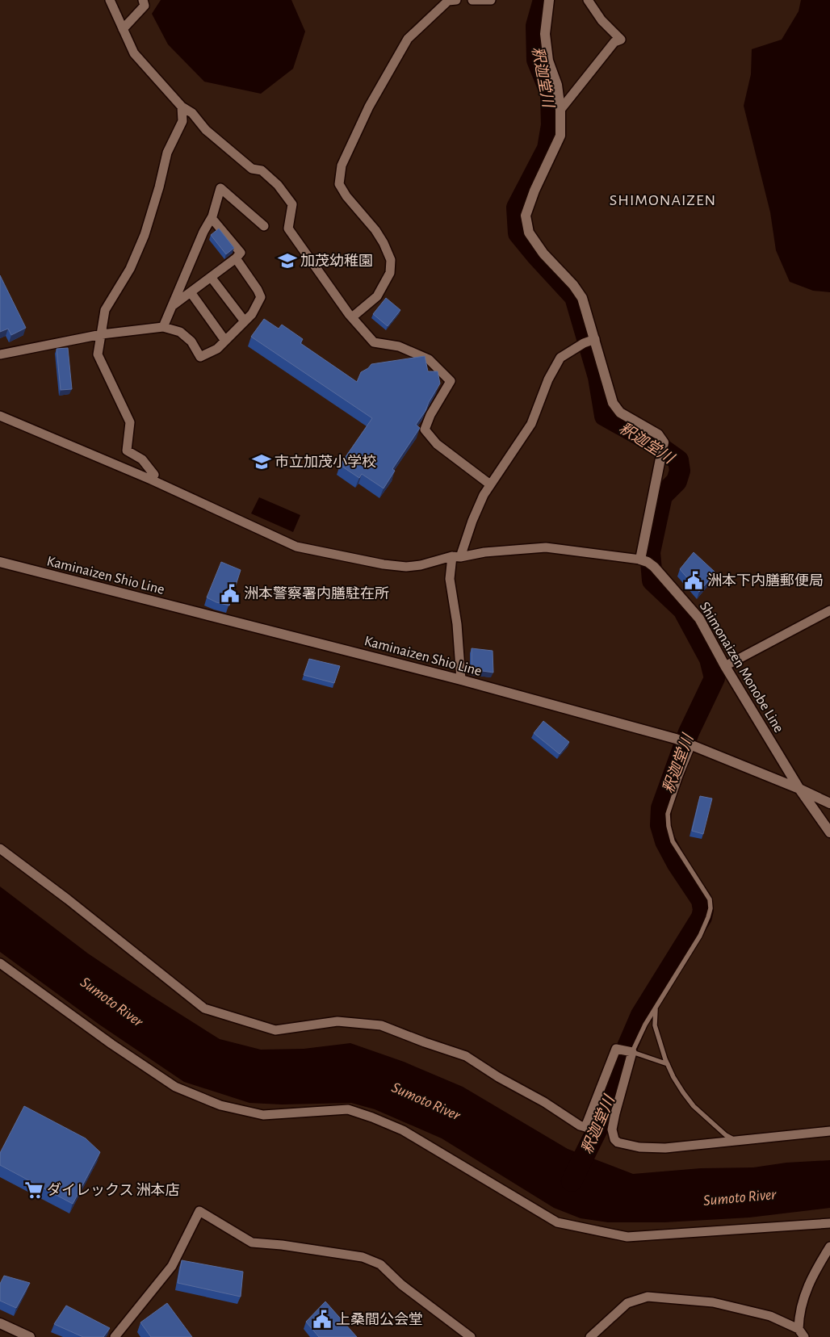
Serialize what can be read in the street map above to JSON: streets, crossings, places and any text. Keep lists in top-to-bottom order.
{
  "streets": {
    "main road": ["Kaminaizen Shio Line", "Shimonaizen Monobe Line"]
  },
  "crossings": [
    ["Kaminaizen Shio Line", "Shimonaizen Monobe Line"]
  ],
  "districts": ["SHIMONAIZEN"],
  "water": ["釈迦堂川", "Sumoto River"],
  "places": {
    "school or university": ["加茂幼稚園", "市立加茂小学校"],
    "public building": ["洲本下内膳郵便局", "洲本警察署内膳駐在所", "上桑間公会堂"],
    "supermarket": ["ダイレックス 洲本店"]
  }
}
